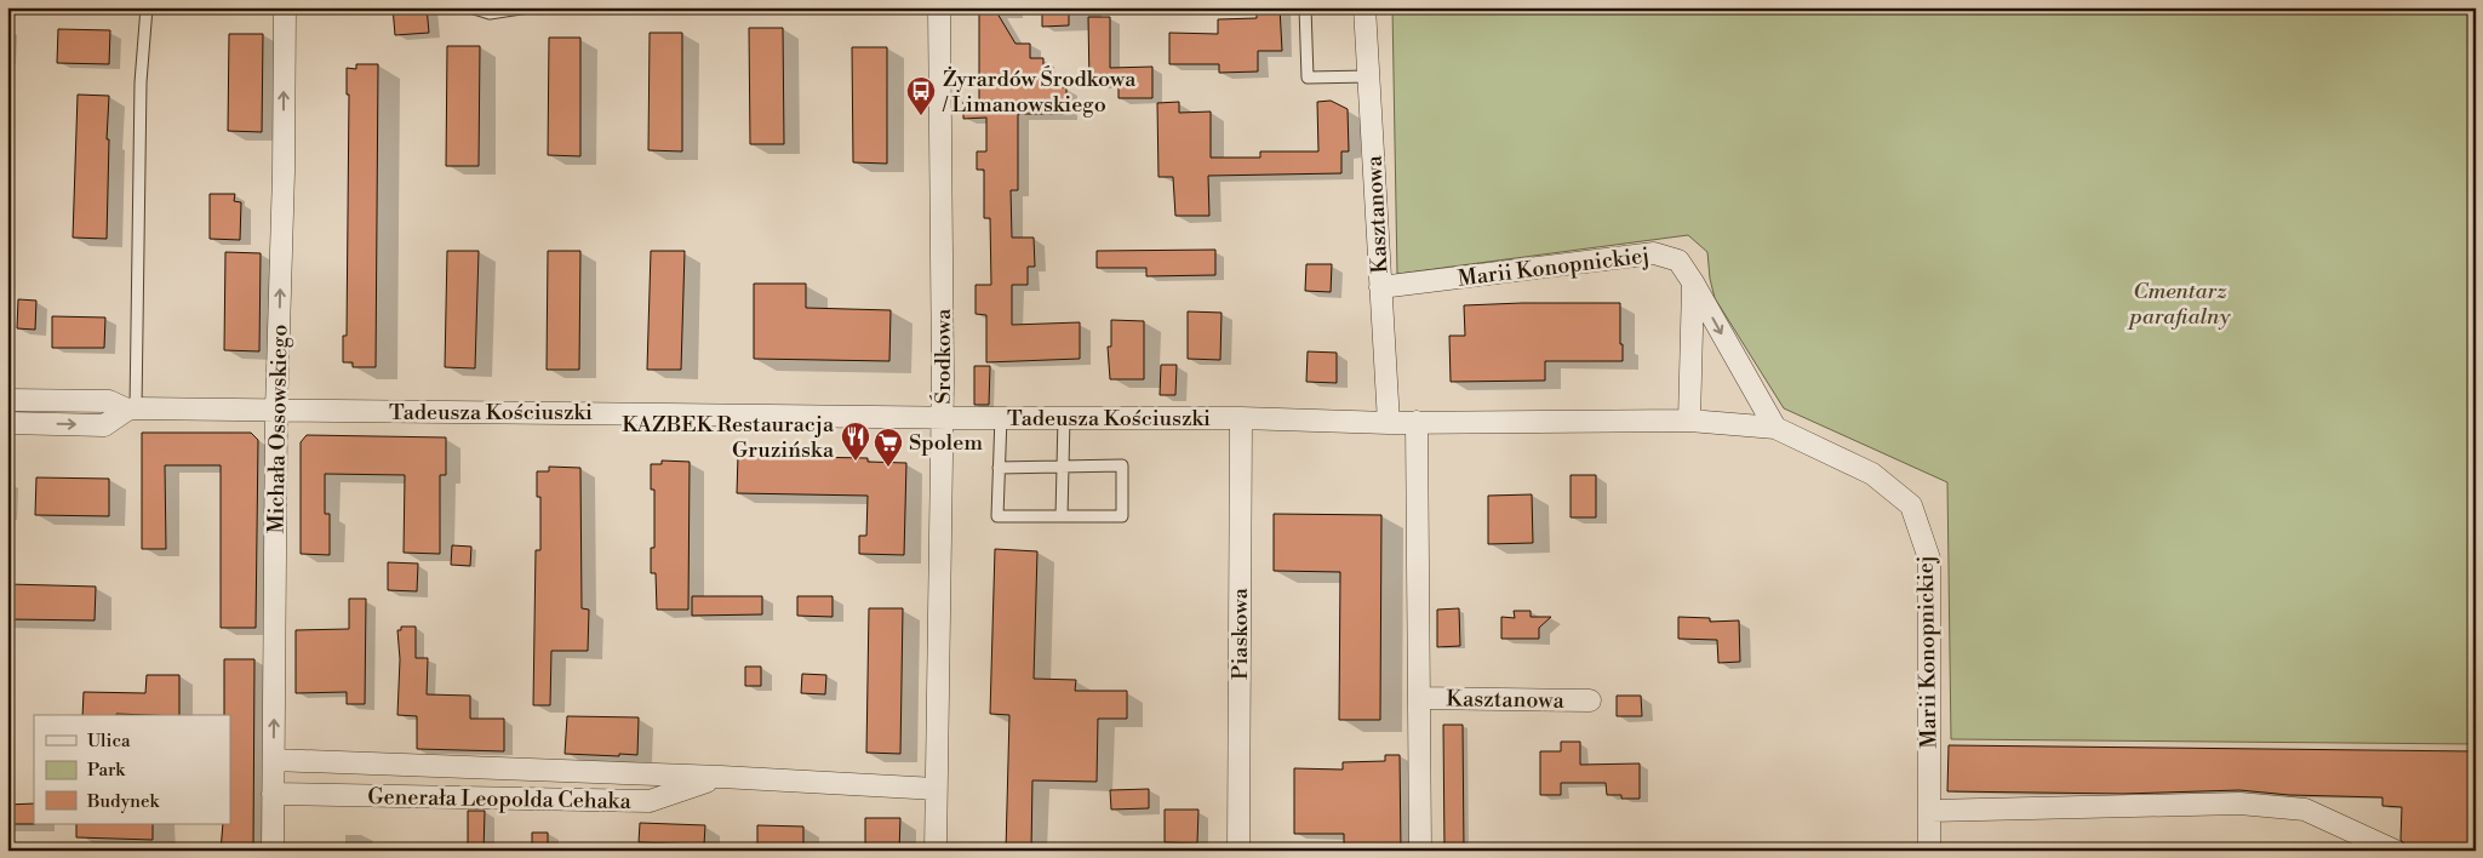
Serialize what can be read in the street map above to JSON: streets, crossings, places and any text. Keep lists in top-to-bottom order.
{
  "streets": {
    "street": [
      "Kasztanowa",
      "Marii Konopnickiej",
      "Środkowa",
      "Tadeusza Kościuszki",
      "Michała Ossowskiego",
      "Piaskowa",
      "Generała Leopolda Cehaka"
    ]
  },
  "crossings": [
    ["Kasztanowa", "Marii Konopnickiej"],
    ["Kasztanowa", "Tadeusza Kościuszki"],
    ["Marii Konopnickiej", "Tadeusza Kościuszki"],
    ["Środkowa", "Tadeusza Kościuszki"],
    ["Środkowa", "Generała Leopolda Cehaka"],
    ["Tadeusza Kościuszki", "Michała Ossowskiego"],
    ["Tadeusza Kościuszki", "Piaskowa"],
    ["Michała Ossowskiego", "Generała Leopolda Cehaka"]
  ],
  "one_way": ["Michała Ossowskiego"],
  "parks": ["Cmentarz parafialny"],
  "places": {
    "bus stop": ["Żyrardów Środkowa / Limanowskiego"],
    "restaurant": ["KAZBEK Restauracja Gruzińska"],
    "supermarket": ["Spolem"]
  },
  "legend": ["Ulica", "Park", "Budynek"]
}
